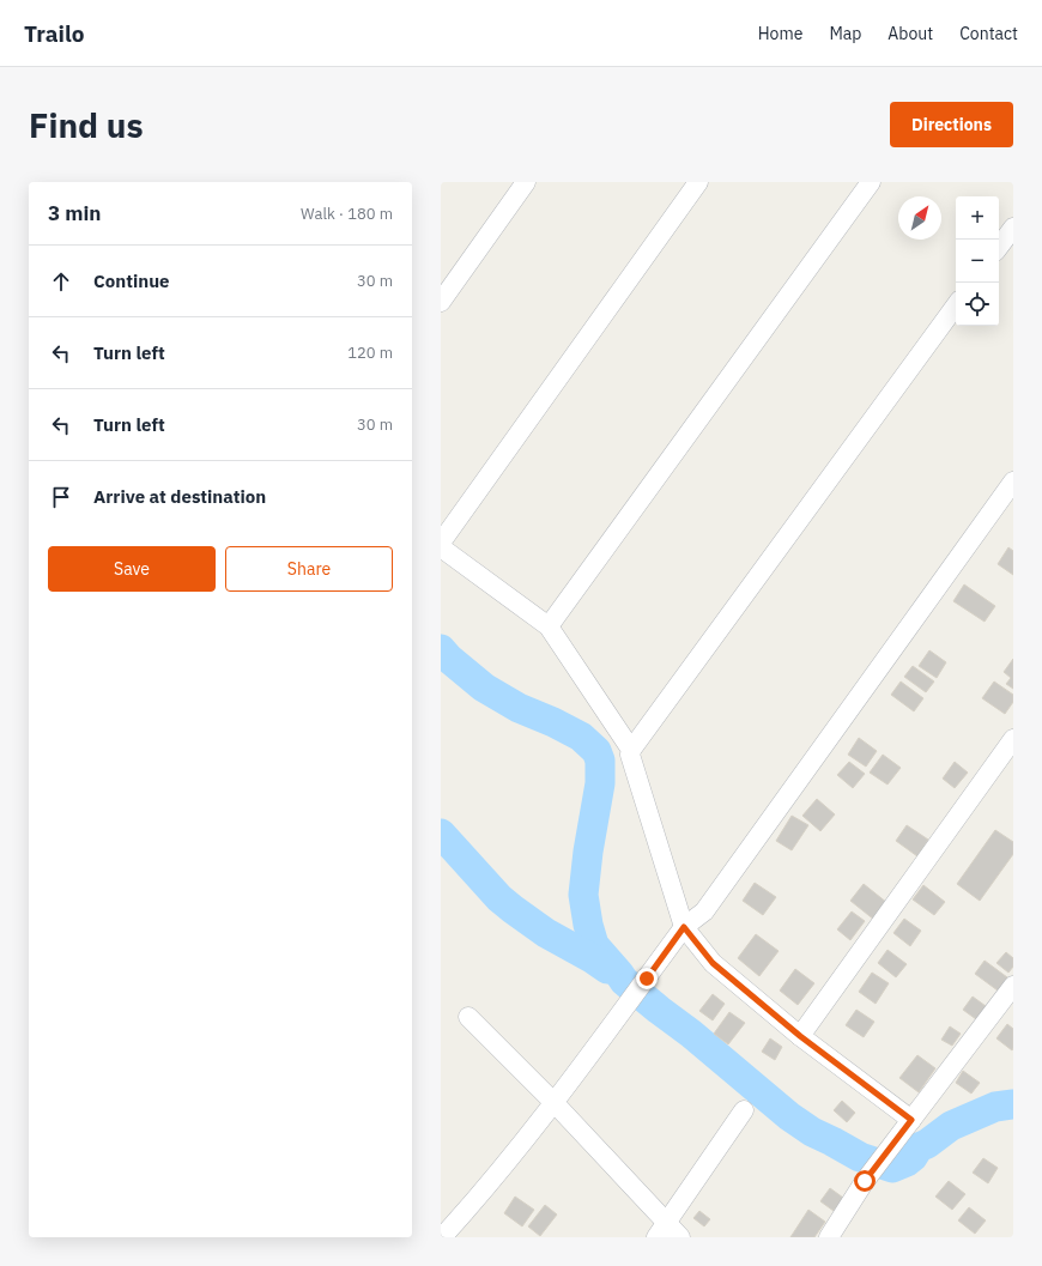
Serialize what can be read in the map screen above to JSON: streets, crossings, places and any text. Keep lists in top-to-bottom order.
{
  "north": "top right",
  "page": {
    "header": "Trailo",
    "nav": [
      "Home",
      "Map",
      "About",
      "Contact"
    ],
    "buttons": [
      "Directions",
      ["Save", "Share"]
    ],
    "title": "Find us",
    "heading": ["3 min", "Walk · 180 m"],
    "map_buttons": ["+", "−"],
    "list": [
      ["Continue", "30 m"],
      ["Turn left", "120 m"],
      ["Turn left", "30 m"],
      "Arrive at destination"
    ]
  }
}
